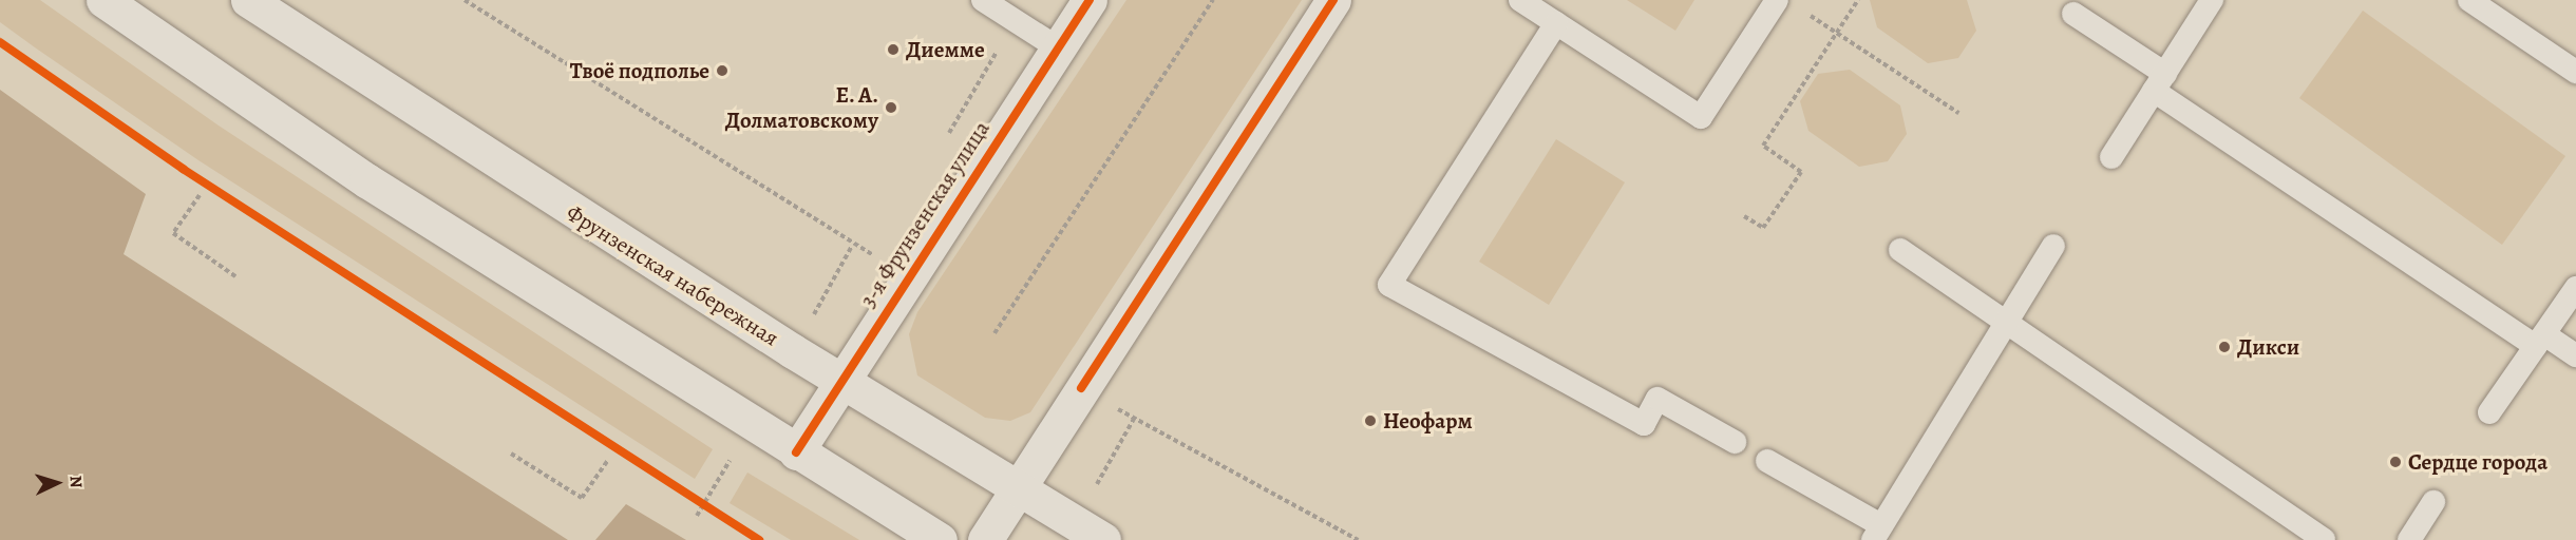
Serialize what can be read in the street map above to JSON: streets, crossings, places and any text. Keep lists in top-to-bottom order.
{
  "streets": {
    "main road": ["3-я Фрунзенская улица", "Фрунзенская набережная"]
  },
  "crossings": [
    ["3-я Фрунзенская улица", "Фрунзенская набережная"]
  ],
  "places": [
    "Диемме",
    "Твоё подполье",
    "Е. А. Долматовскому",
    "Дикси",
    "Неофарм",
    "Сердце города"
  ],
  "north": "right"
}
